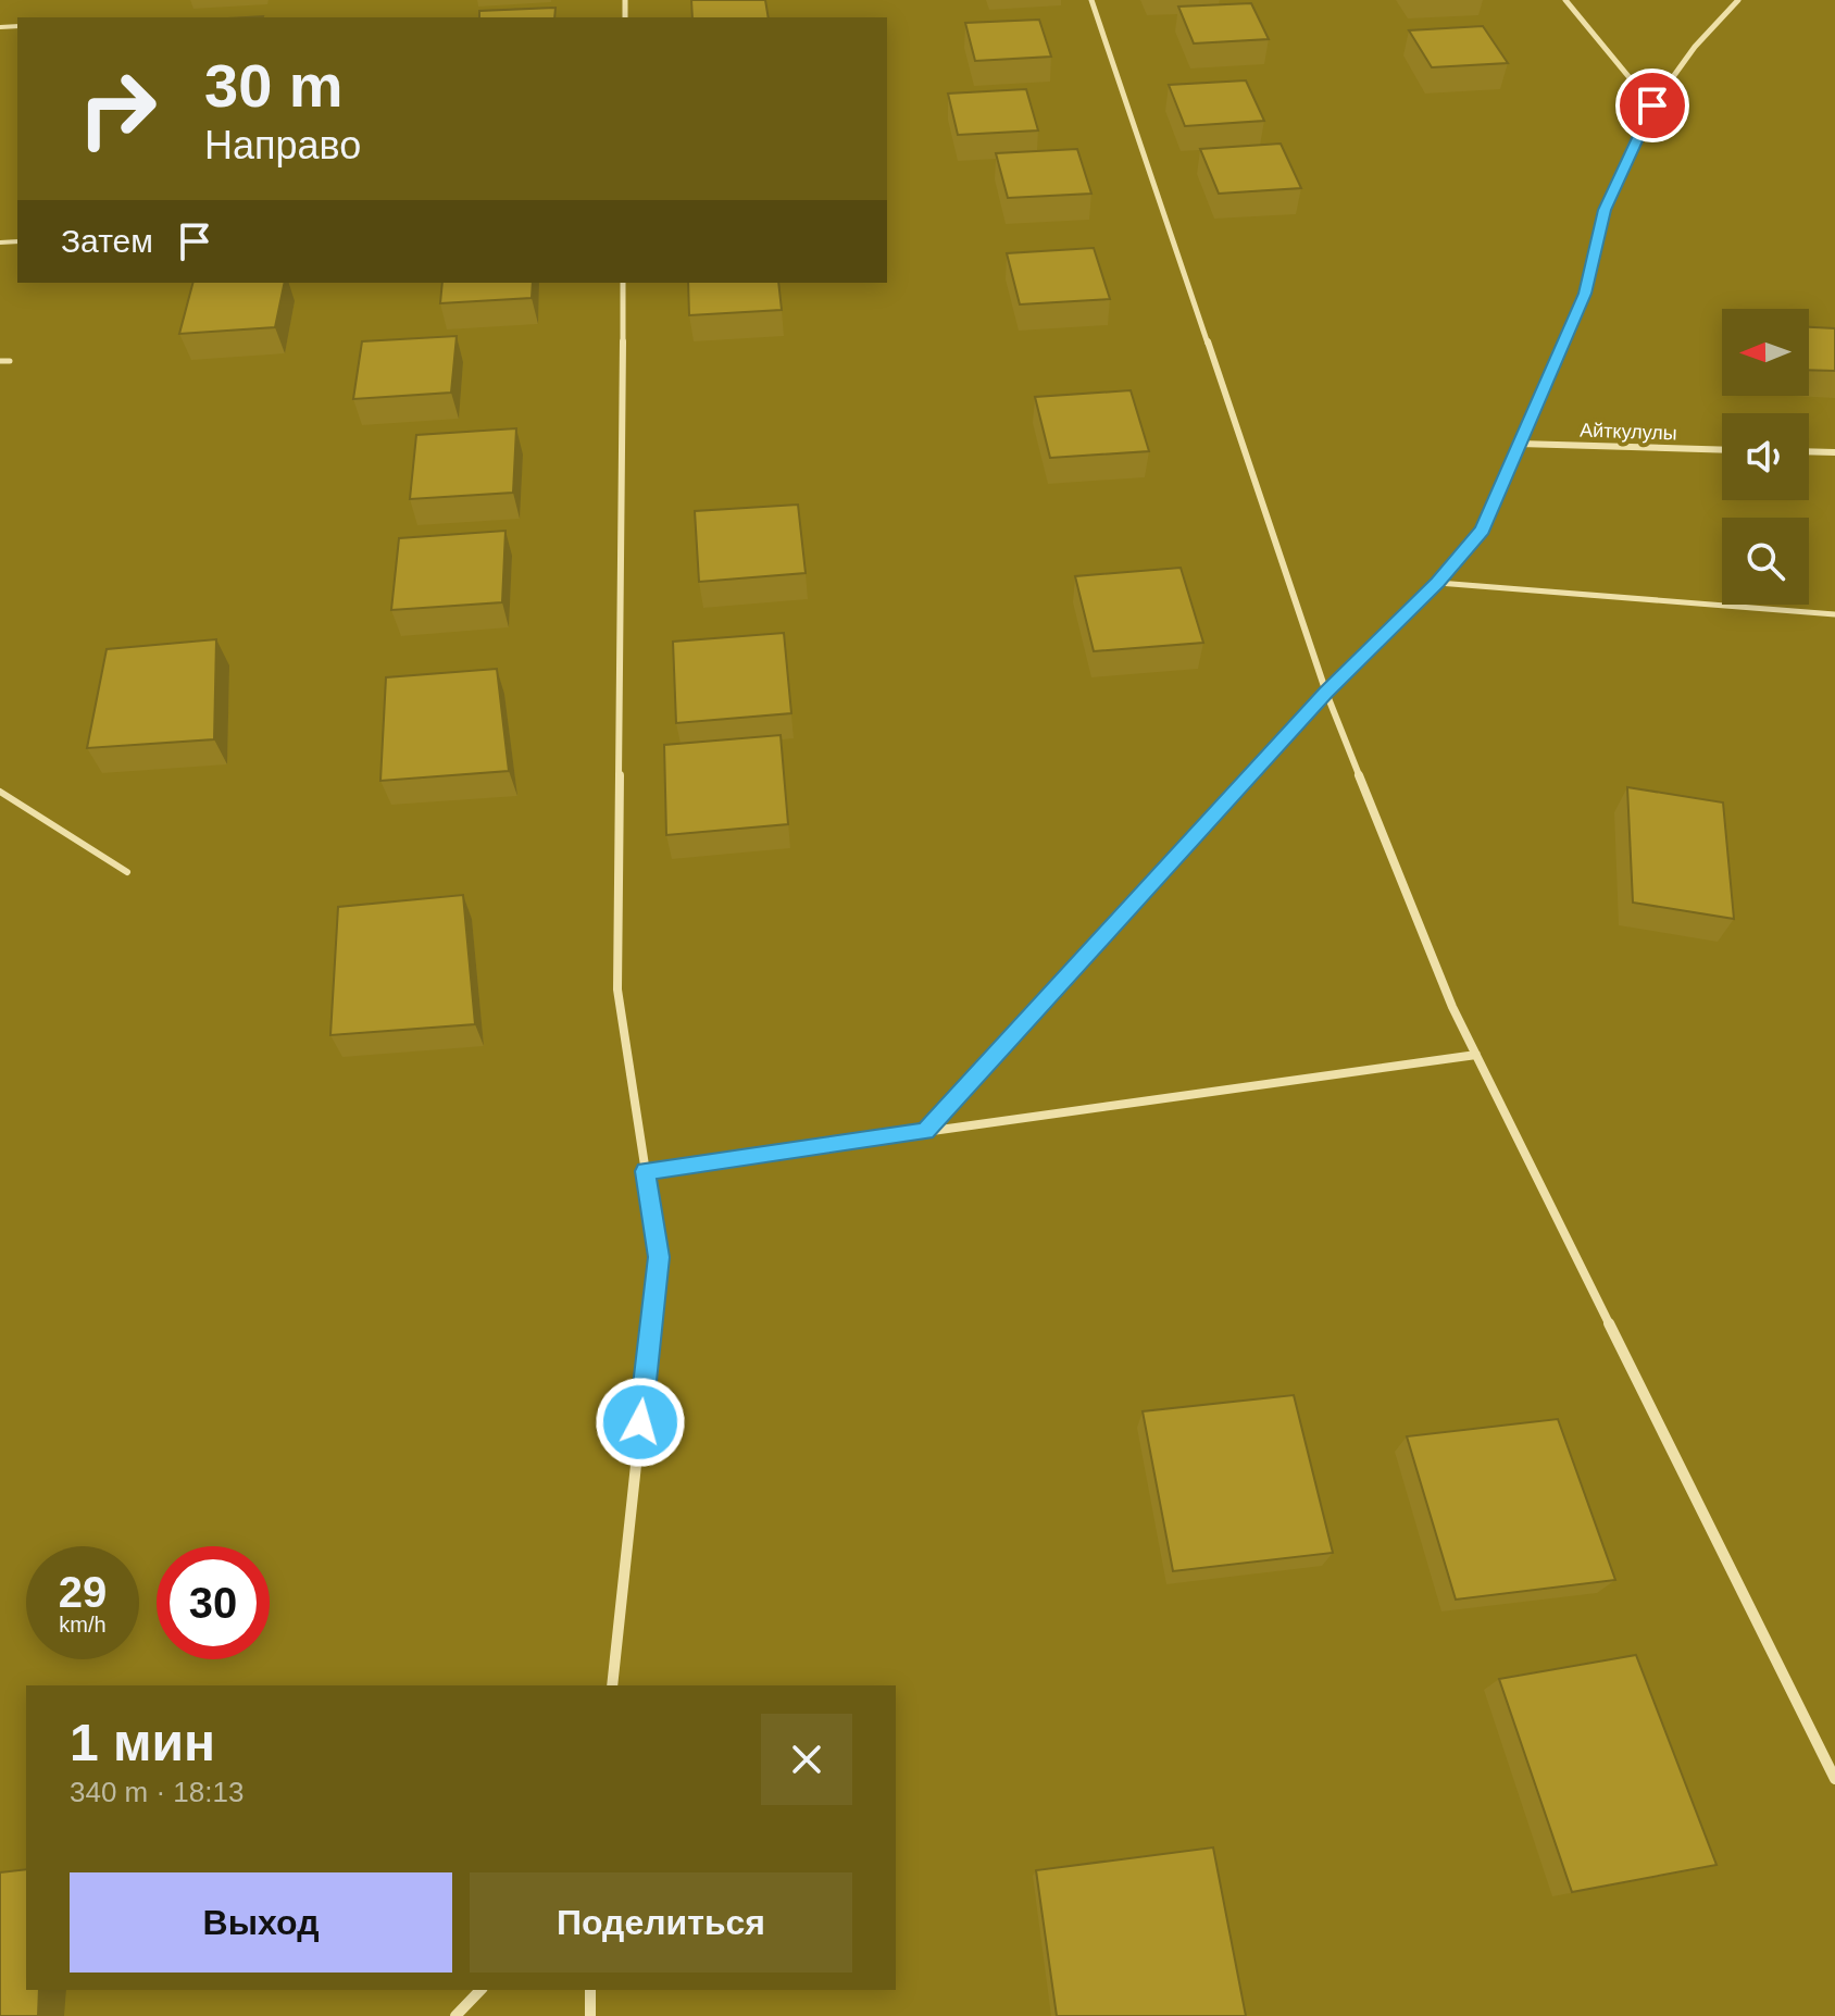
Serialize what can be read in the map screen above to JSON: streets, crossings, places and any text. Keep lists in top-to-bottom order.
{
  "streets": {
    "street": ["Айткулулы"]
  },
  "north": "left",
  "page": {
    "turn": ["30 m", "Направо"],
    "then": "Затем",
    "speed": "29 km/h",
    "limit": "30",
    "heading": ["1 мин", "340 m · 18:13"],
    "buttons": ["Выход", "Поделиться"]
  }
}
